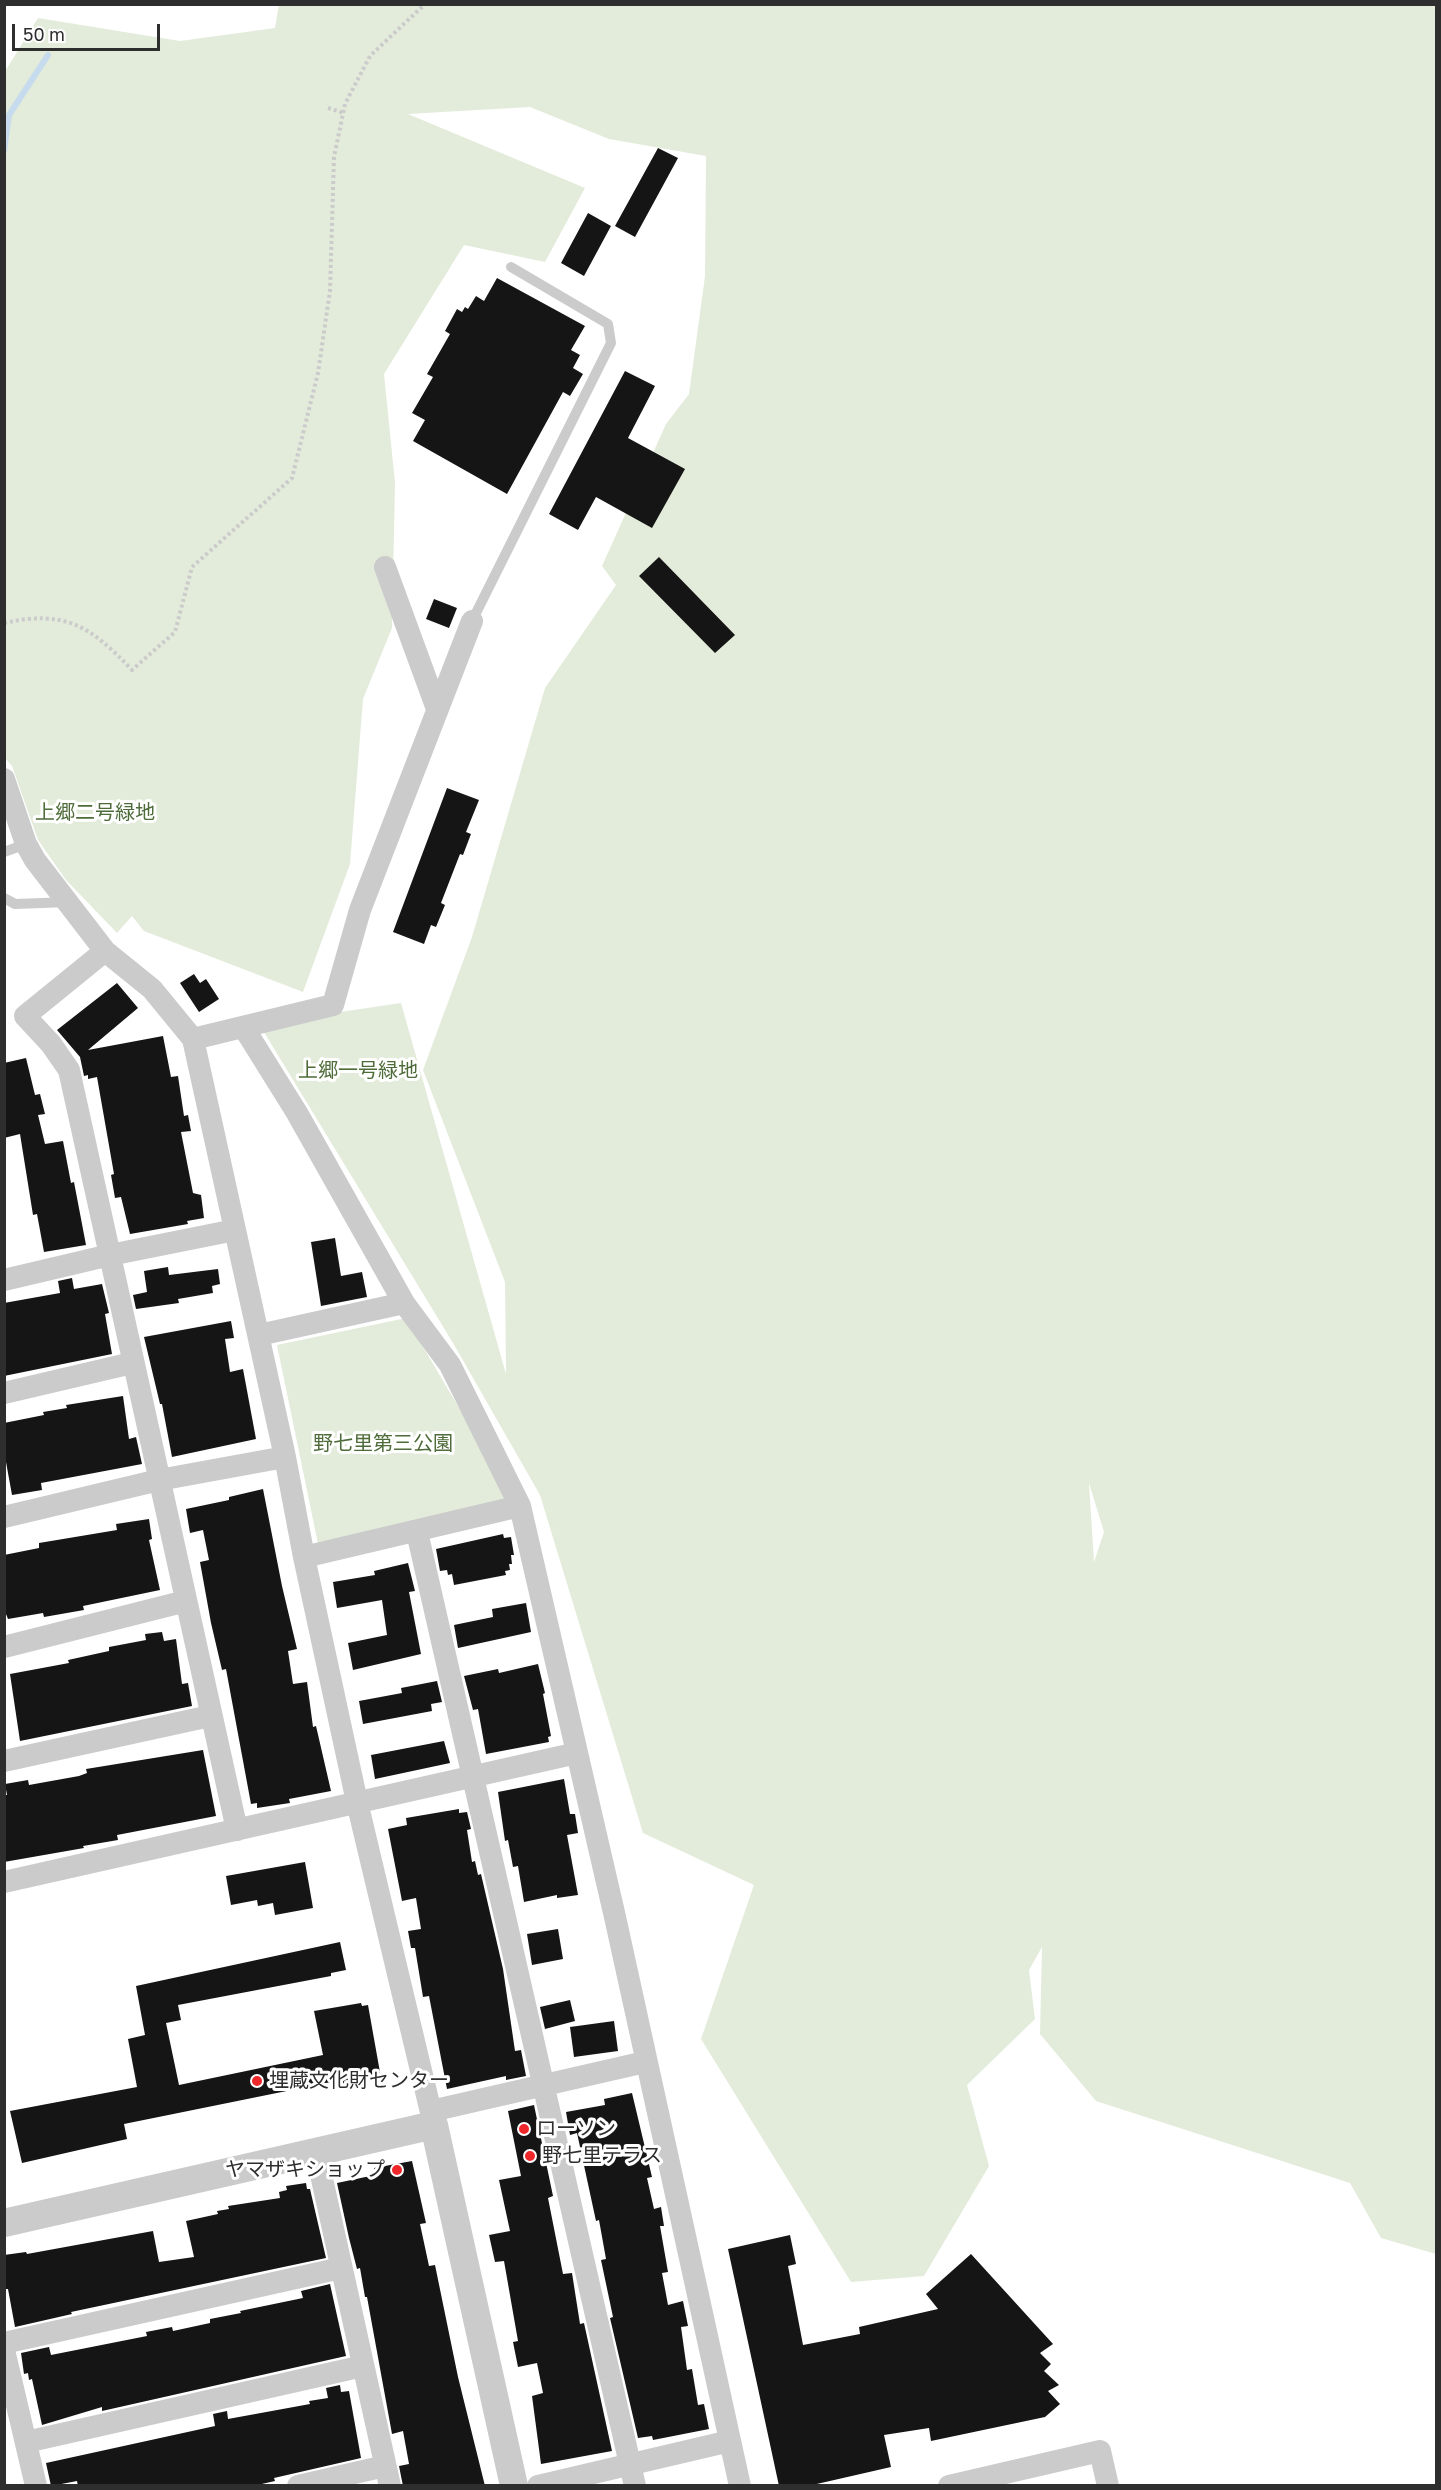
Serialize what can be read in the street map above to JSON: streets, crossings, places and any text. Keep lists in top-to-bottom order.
{
  "parks": ["上郷二号緑地", "上郷一号緑地", "野七里第三公園"],
  "places": [
    "埋蔵文化財センター",
    "ローソン",
    "野七里テラス",
    "ヤマザキショップ"
  ],
  "scale_bar": "50 m"
}
